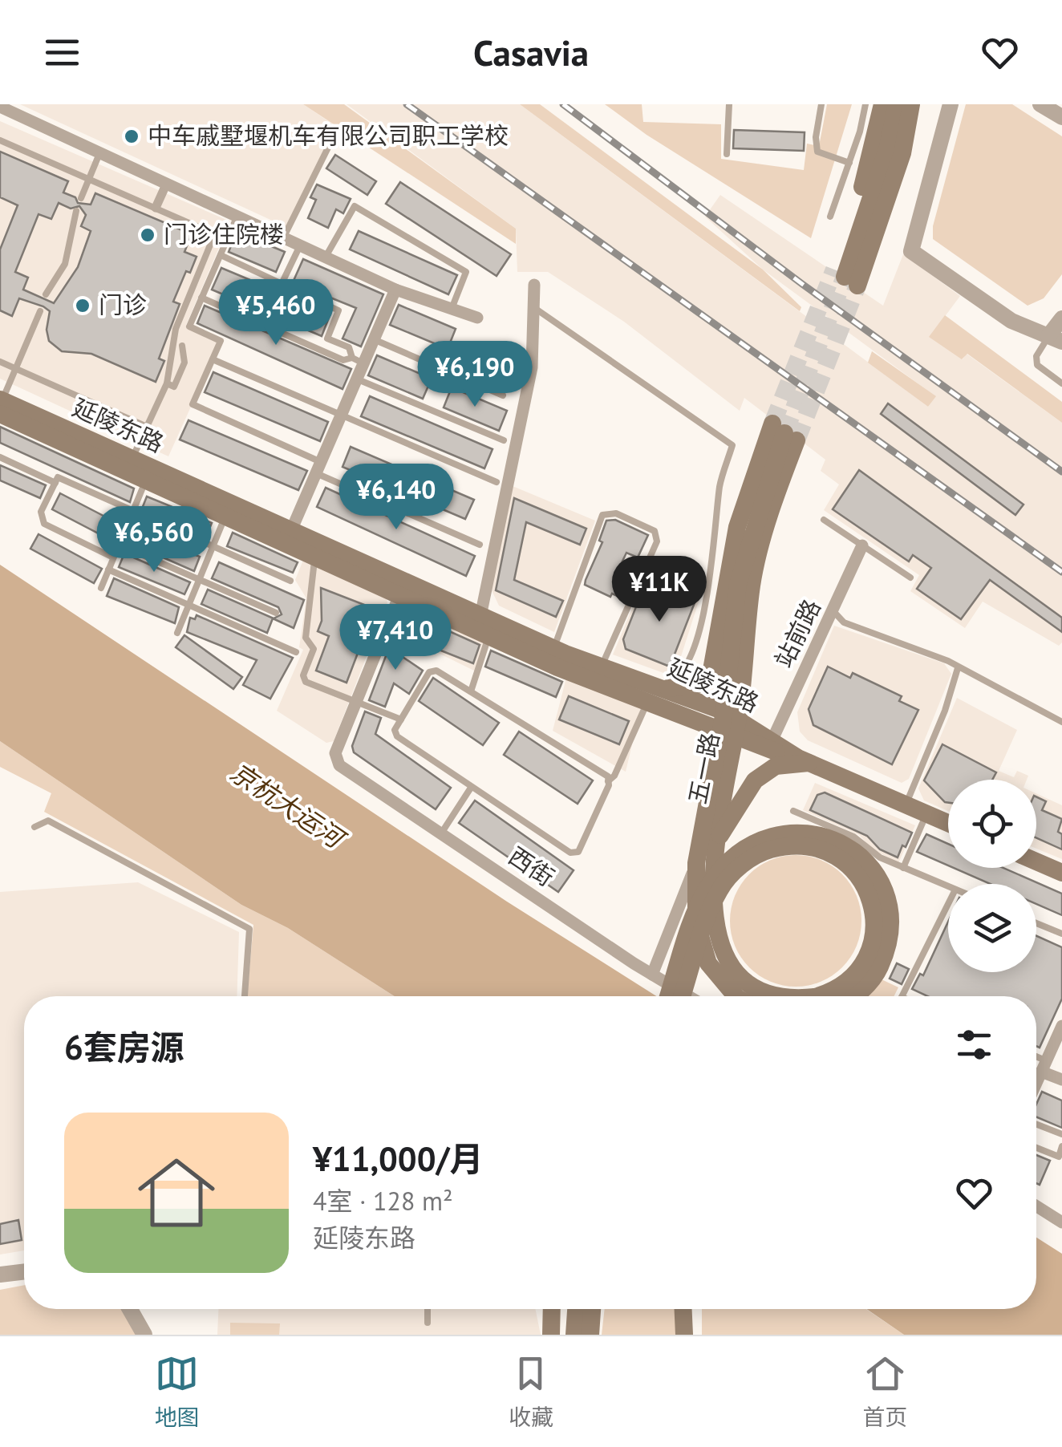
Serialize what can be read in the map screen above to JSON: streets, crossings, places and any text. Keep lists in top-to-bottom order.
{
  "streets": {
    "main road": ["延陵东路", "五一路"],
    "street": ["站前路", "西街"]
  },
  "crossings": [
    ["延陵东路", "站前路"],
    ["延陵东路", "五一路"]
  ],
  "water": ["京杭大运河"],
  "places": ["中车戚墅堰机车有限公司职工学校", "门诊住院楼", "门诊"],
  "page": {
    "header": "Casavia",
    "price": [
      "¥5,460",
      "¥6,190",
      "¥6,140",
      "¥6,560",
      "¥11K",
      "¥7,410"
    ],
    "heading": "6套房源",
    "list": [
      {
        "name": "¥11,000/月",
        "note": "4室 · 128 m² · 延陵东路"
      }
    ],
    "tabs": ["地图", "收藏", "首页"]
  }
}
